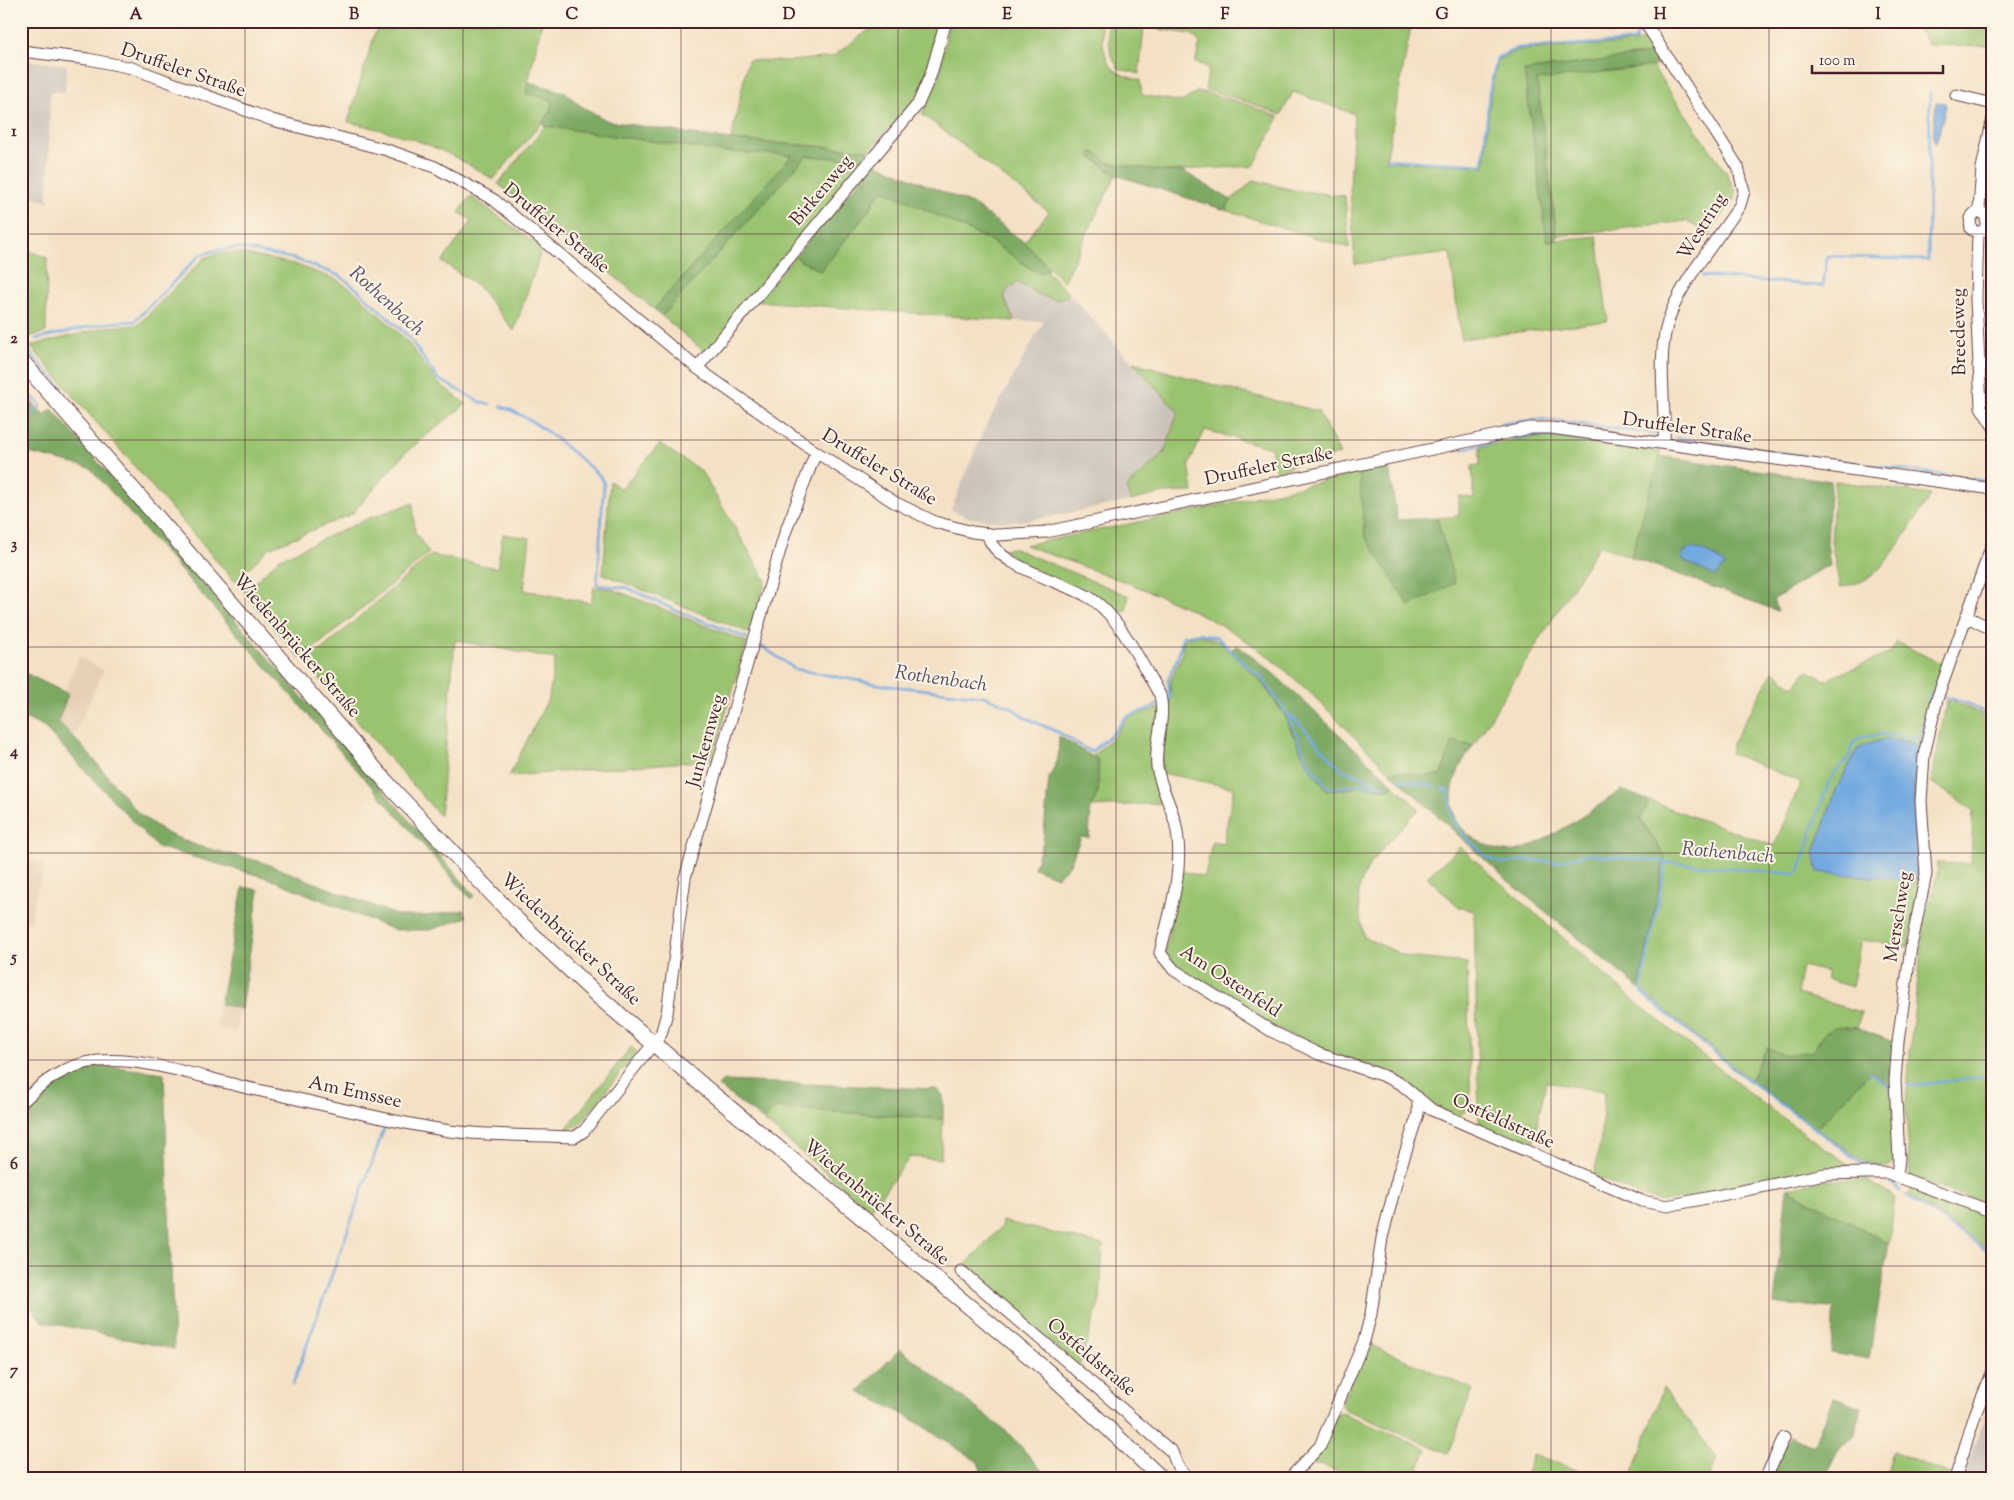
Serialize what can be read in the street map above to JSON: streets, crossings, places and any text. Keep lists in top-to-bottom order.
{
  "streets": {
    "main road": ["Wiedenbrücker Straße"],
    "street": [
      "Druffeler Straße",
      "Birkenweg",
      "Westring",
      "Breedeweg",
      "Junkernweg",
      "Merschweg",
      "Am Ostenfeld",
      "Am Emssee",
      "Ostfeldstraße"
    ]
  },
  "crossings": [
    ["Druffeler Straße", "Birkenweg"],
    ["Druffeler Straße", "Westring"],
    ["Druffeler Straße", "Junkernweg"],
    ["Druffeler Straße", "Am Ostenfeld"],
    ["Wiedenbrücker Straße", "Junkernweg"],
    ["Wiedenbrücker Straße", "Am Emssee"],
    ["Junkernweg", "Am Emssee"],
    ["Merschweg", "Ostfeldstraße"],
    ["Am Ostenfeld", "Ostfeldstraße"]
  ],
  "water": ["Rothenbach"],
  "scale_bar": "100 m",
  "grid": {
    "columns": [
      "A",
      "B",
      "C",
      "D",
      "E",
      "F",
      "G",
      "H",
      "I"
    ],
    "rows": [
      "1",
      "2",
      "3",
      "4",
      "5",
      "6",
      "7"
    ]
  }
}
